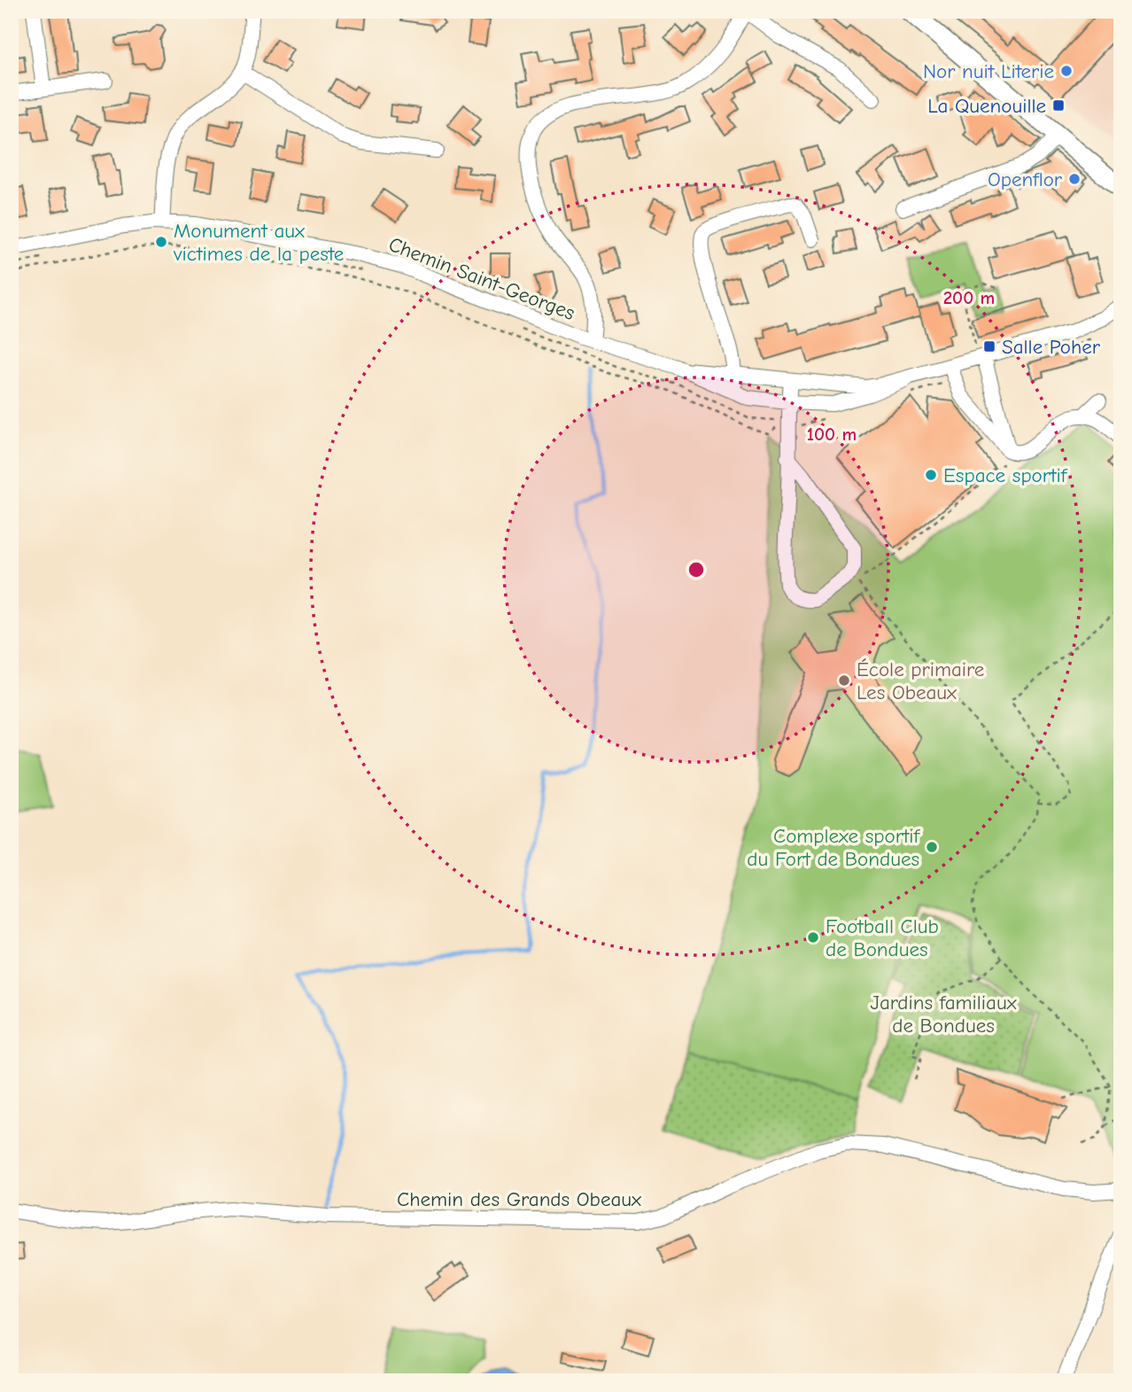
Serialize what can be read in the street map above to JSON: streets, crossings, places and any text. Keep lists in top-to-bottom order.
{
  "streets": {
    "street": ["Chemin Saint-Georges", "Chemin des Grands Obeaux"]
  },
  "parks": ["Jardins familiaux de Bondues"],
  "places": {
    "other": [
      "Nor nuit Literie",
      "Openflor",
      "Monument aux victimes de la peste",
      "Espace sportif",
      "École primaire Les Obeaux",
      "Complexe sportif du Fort de Bondues",
      "Football Club de Bondues"
    ],
    "transit": ["La Quenouille", "Salle Poher"]
  },
  "rings": ["200 m", "100 m"]
}
